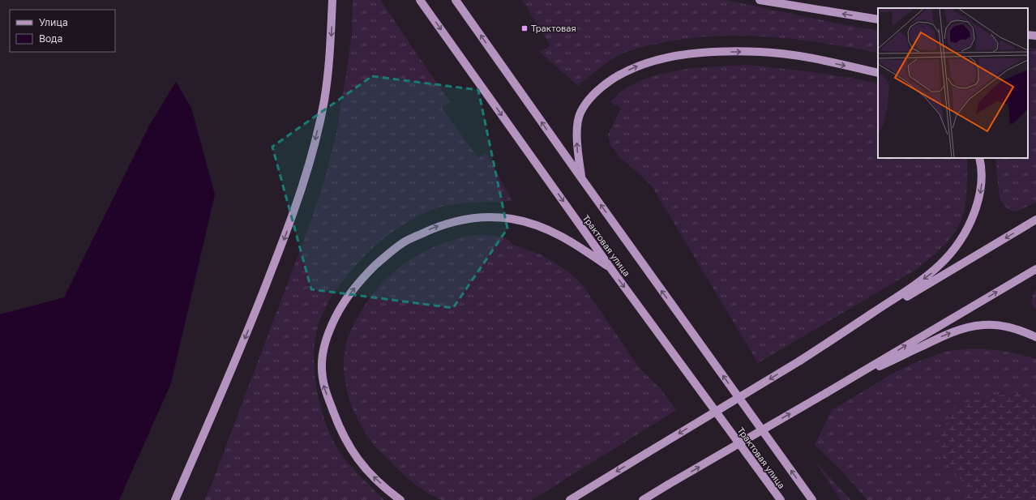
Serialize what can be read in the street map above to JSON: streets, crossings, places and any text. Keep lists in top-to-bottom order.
{
  "streets": {
    "main road": ["Трактовая улица"]
  },
  "places": {
    "transit": ["Трактовая"]
  },
  "legend": ["Улица", "Вода"]
}
